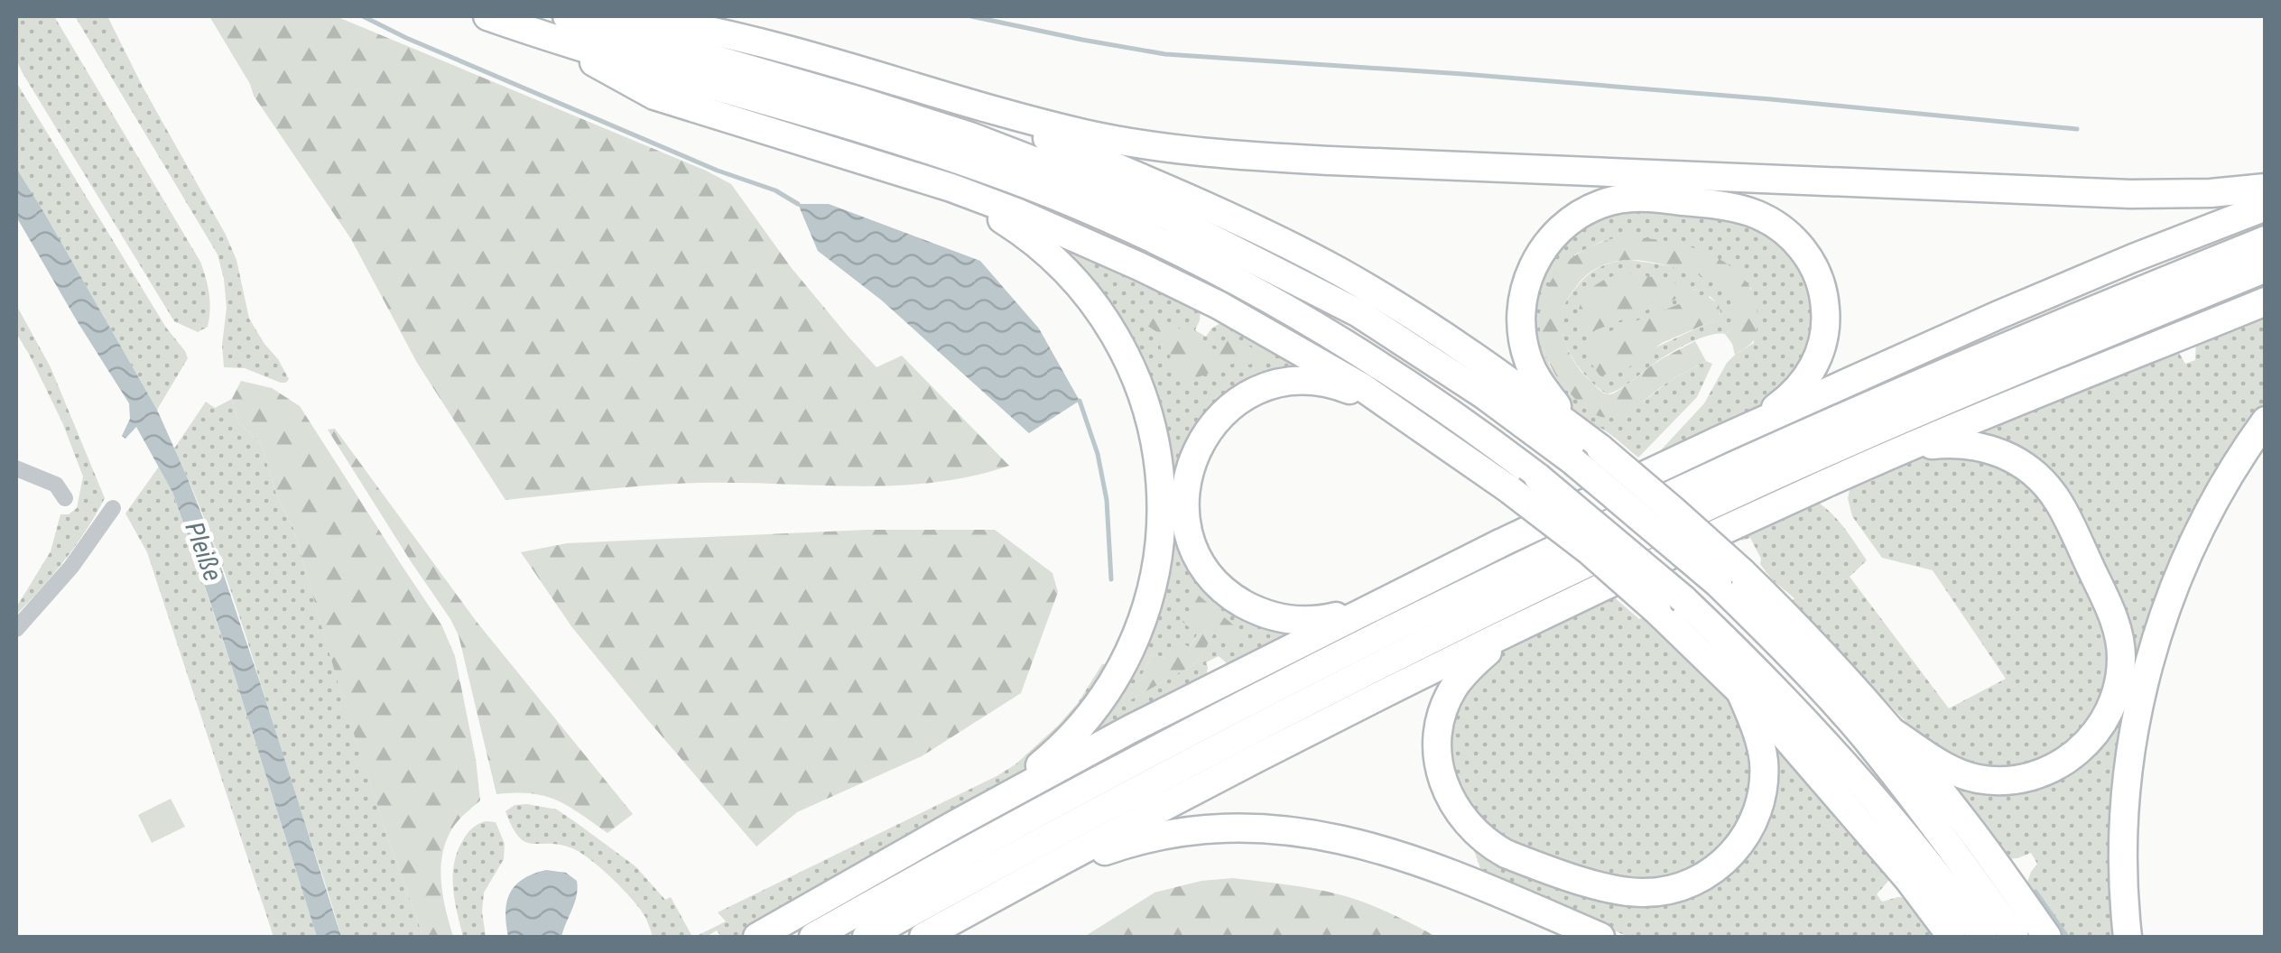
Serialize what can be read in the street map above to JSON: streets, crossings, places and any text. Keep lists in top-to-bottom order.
{
  "water": ["Pleiße"]
}
